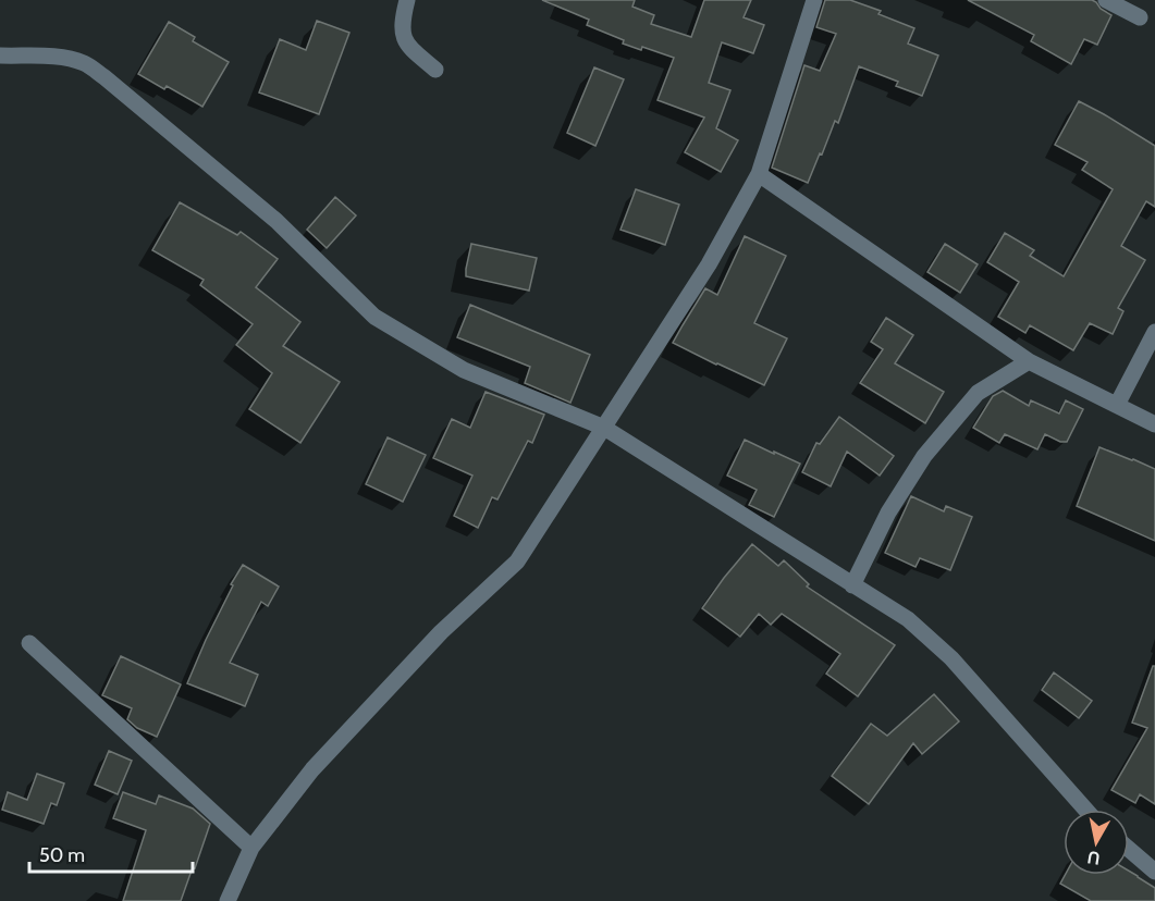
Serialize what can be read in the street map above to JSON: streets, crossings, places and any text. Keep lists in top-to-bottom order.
{
  "scale_bar": "50 m",
  "north": "bottom"
}
